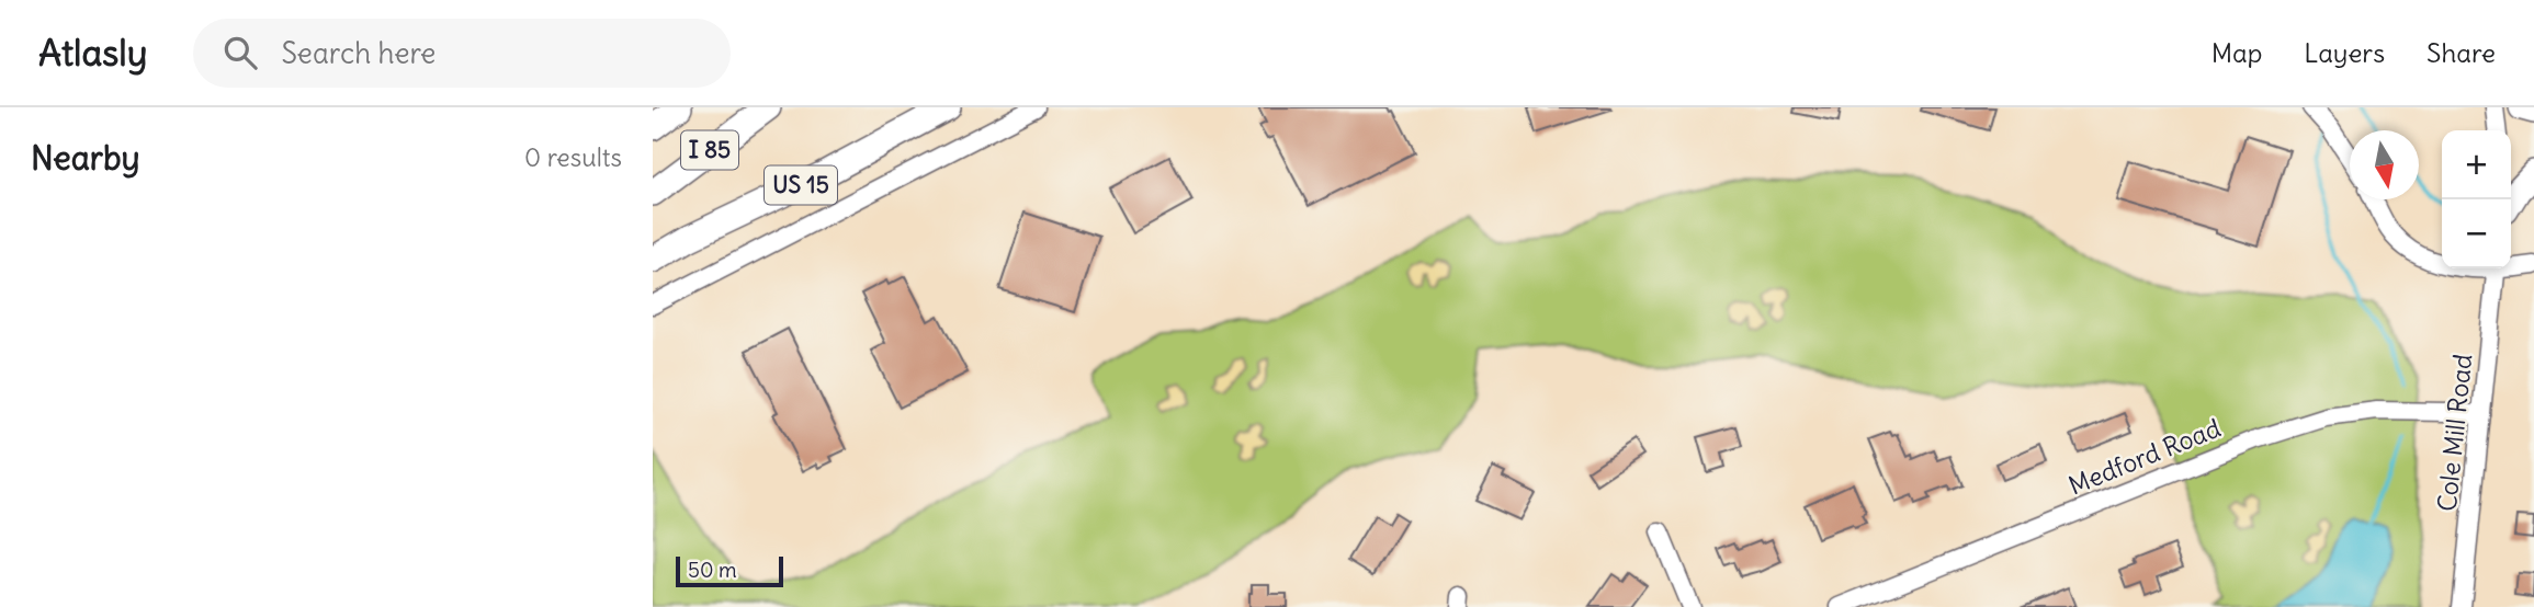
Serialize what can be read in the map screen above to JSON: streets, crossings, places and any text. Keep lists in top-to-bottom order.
{
  "streets": {
    "highway": ["I 85", "US 15"],
    "street": ["Cole Mill Road", "Medford Road"]
  },
  "crossings": [
    ["Cole Mill Road", "Medford Road"]
  ],
  "scale_bar": "50 m",
  "north": "bottom",
  "page": {
    "header": "Atlasly",
    "search": "Search here",
    "nav": ["Map", "Layers", "Share"],
    "heading": ["Nearby", "0 results"],
    "map_buttons": ["+", "−"],
    "scale": "50 m"
  }
}
